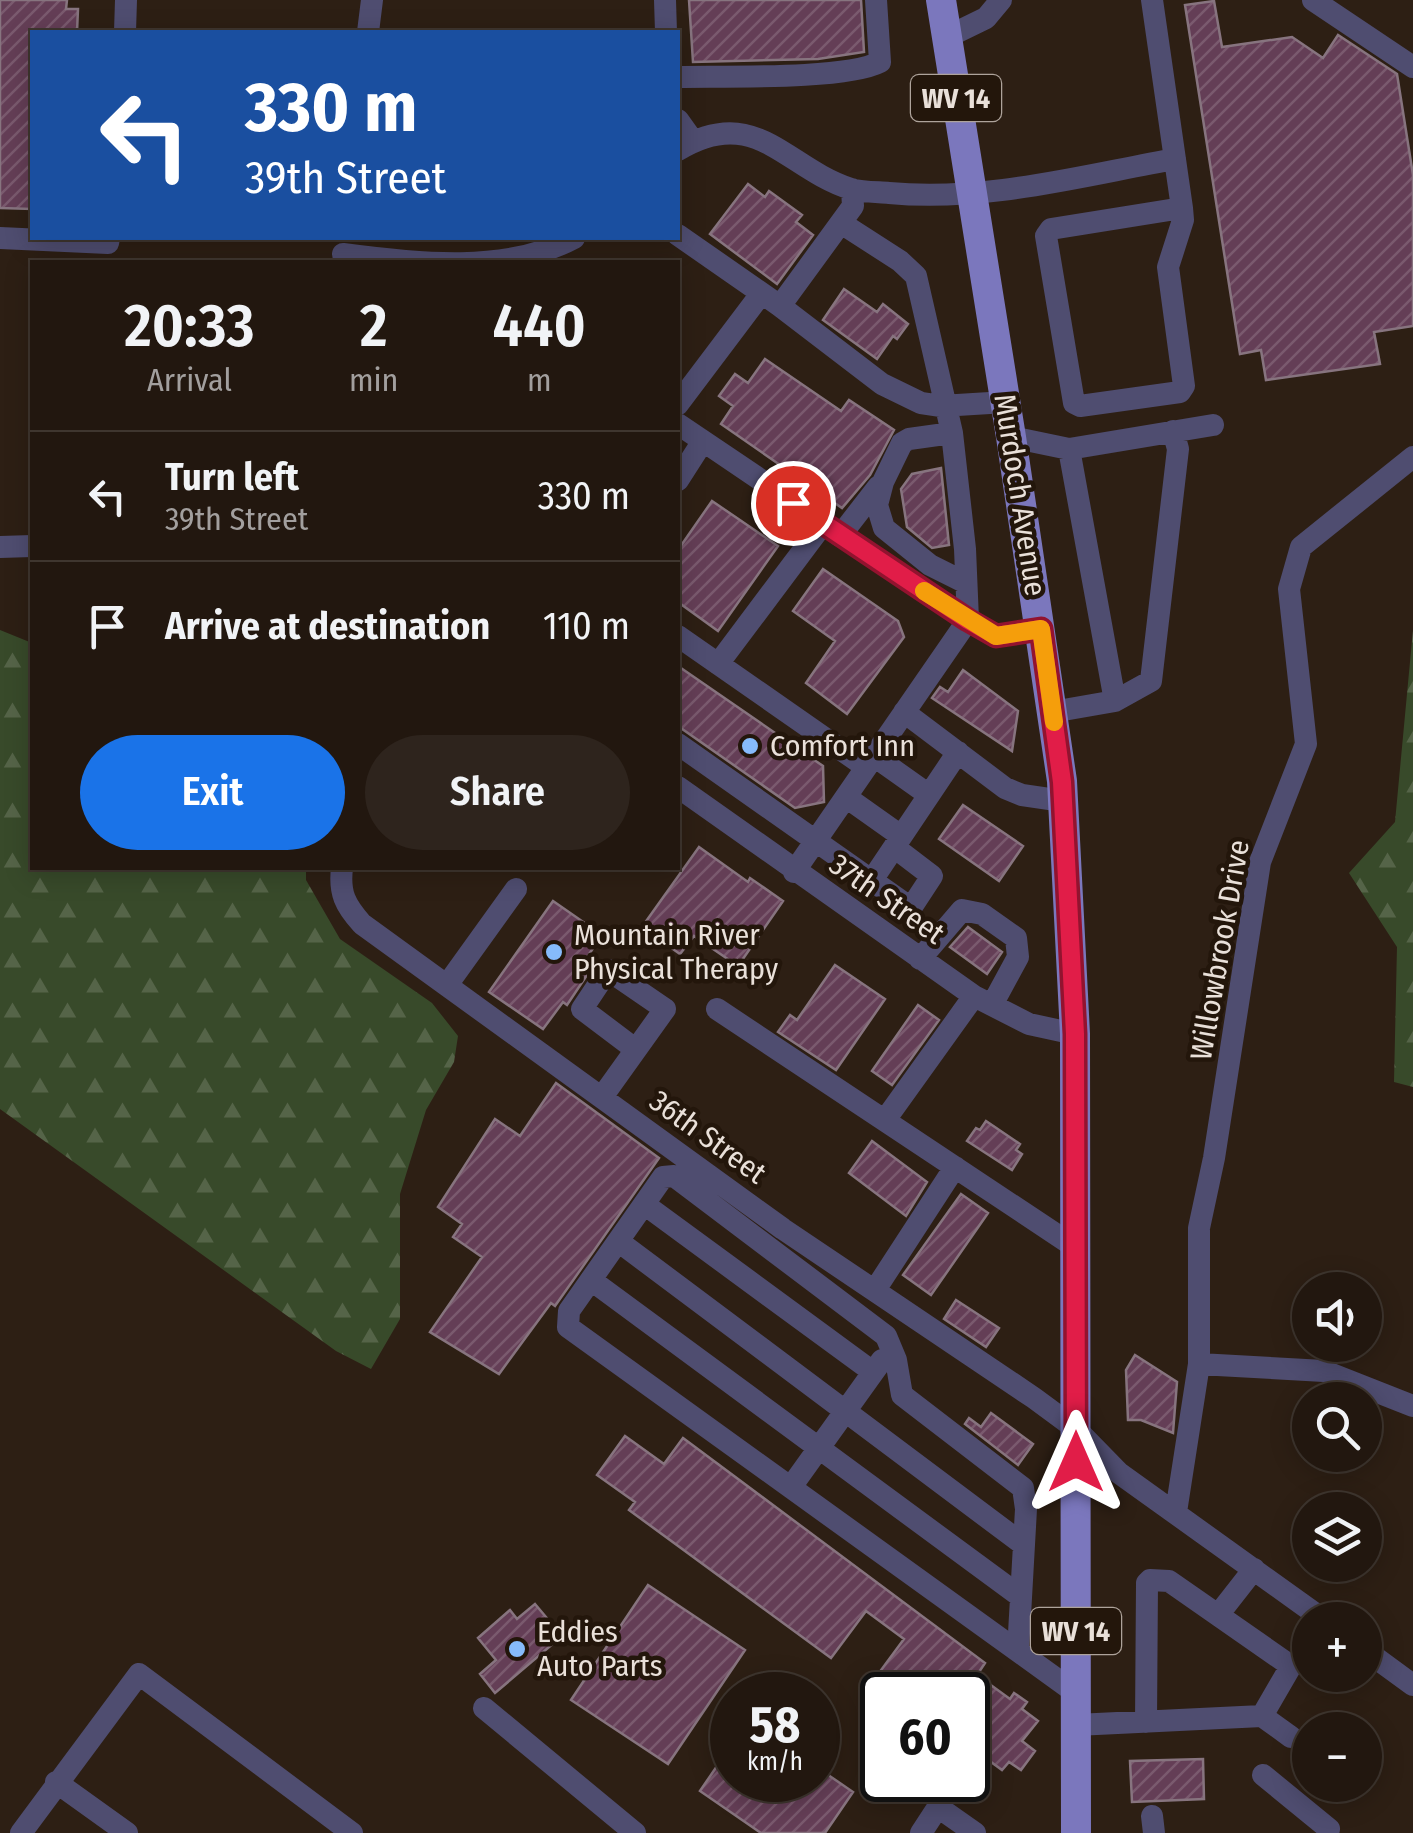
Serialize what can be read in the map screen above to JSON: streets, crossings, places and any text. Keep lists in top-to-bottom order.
{
  "streets": {
    "main road": ["WV 14", "Murdoch Avenue"],
    "street": ["37th Street", "Willowbrook Drive", "36th Street"]
  },
  "crossings": [
    ["Murdoch Avenue", "37th Street"],
    ["Murdoch Avenue", "36th Street"],
    ["Willowbrook Drive", "36th Street"]
  ],
  "places": ["Comfort Inn", "Mountain River Physical Therapy", "Eddies Auto Parts"],
  "page": {
    "turn": ["330 m", "39th Street"],
    "eta": [
      "20:33",
      "Arrival",
      "2",
      "min",
      "440",
      "m"
    ],
    "list": [
      {
        "name": "Turn left",
        "note": "39th Street",
        "value": "330 m"
      },
      {
        "name": "Arrive at destination",
        "value": "110 m"
      }
    ],
    "buttons": ["Exit", "Share"],
    "map_buttons": ["+", "−"],
    "speed": "58 km/h",
    "limit": "60"
  }
}
